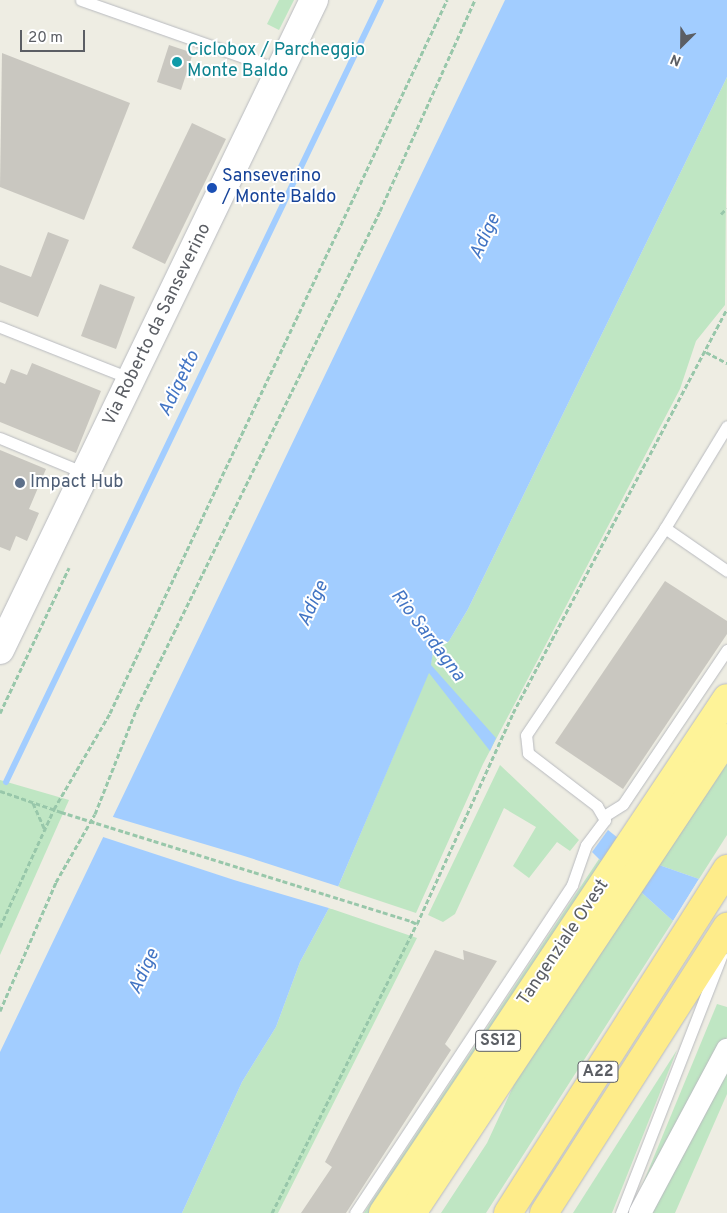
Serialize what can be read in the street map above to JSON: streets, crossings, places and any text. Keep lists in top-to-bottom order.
{
  "streets": {
    "highway": ["Tangenziale Ovest", "SS12", "A22"],
    "street": ["Via Roberto da Sanseverino"]
  },
  "water": ["Adige", "Adigetto", "Rio Sardagna"],
  "places": ["Ciclobox / Parcheggio Monte Baldo", "Sanseverino / Monte Baldo", "Impact Hub"],
  "scale_bar": "20 m",
  "north": "bottom left"
}
